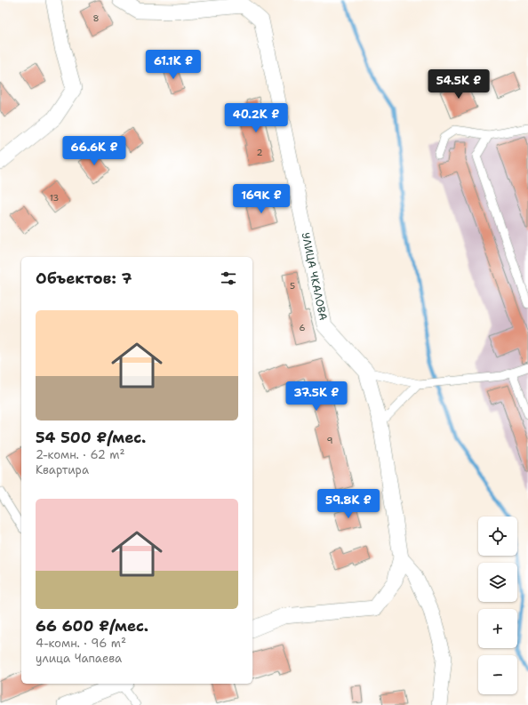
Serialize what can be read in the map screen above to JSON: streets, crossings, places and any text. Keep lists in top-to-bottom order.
{
  "streets": {
    "street": ["УЛИЦА ЧКАЛОВА"]
  },
  "house_numbers": [
    "8",
    "2",
    "13",
    "5",
    "6",
    "9"
  ],
  "page": {
    "price": [
      "61.1K ₽",
      "54.5K ₽",
      "40.2K ₽",
      "66.6K ₽",
      "169K ₽",
      "37.5K ₽",
      "59.8K ₽"
    ],
    "heading": "Объектов: 7",
    "list": [
      {
        "name": "54 500 ₽/мес.",
        "note": "2-комн. · 62 m² · Квартира"
      },
      {
        "name": "66 600 ₽/мес.",
        "note": "4-комн. · 96 m² · улица Чапаева"
      }
    ],
    "map_buttons": ["+", "−"]
  }
}
